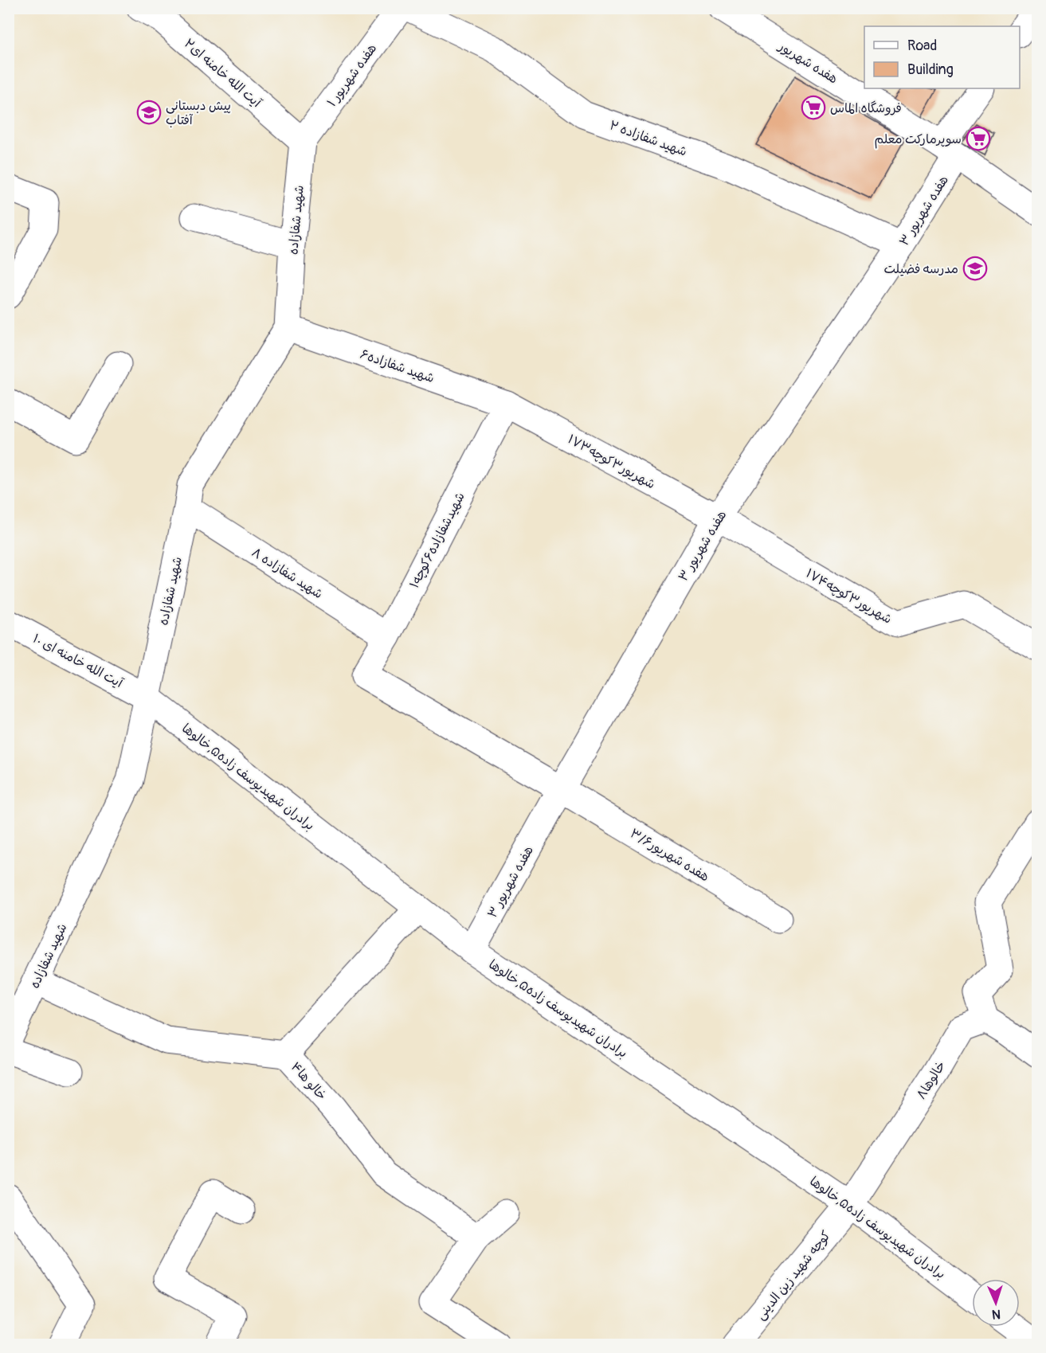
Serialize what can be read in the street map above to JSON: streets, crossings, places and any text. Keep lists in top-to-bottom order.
{
  "streets": {
    "street": [
      "هفده شهریور",
      "آیت الله خامنه ای۲",
      "هفده شهریور ۱",
      "شهید شفازاده ۲",
      "هفده شهریور ۳",
      "شهید شفازاده",
      "شهید شفازاده۶",
      "۱۷شهریور۳کوچه۳",
      "شهیدشفازاده۶کوچه۱",
      "شهید شفازاده ۸",
      "۱۷شهریور۳کوچه۴",
      "آیت الله خامنه ای ۱۰",
      "برادران شهیدیوسف زاده۵,خالوها",
      "هفده شهریور۳/۶",
      "خالوها۸",
      "خالو ها۴",
      "کوچه شهید زین الدینی"
    ]
  },
  "crossings": [
    ["هفده شهریور", "هفده شهریور ۳"],
    ["آیت الله خامنه ای۲", "هفده شهریور ۱"],
    ["آیت الله خامنه ای۲", "شهید شفازاده"],
    ["هفده شهریور ۱", "شهید شفازاده"],
    ["شهید شفازاده ۲", "هفده شهریور ۳"],
    ["هفده شهریور ۳", "۱۷شهریور۳کوچه۳"],
    ["هفده شهریور ۳", "۱۷شهریور۳کوچه۴"],
    ["هفده شهریور ۳", "برادران شهیدیوسف زاده۵,خالوها"],
    ["هفده شهریور ۳", "هفده شهریور۳/۶"],
    ["شهید شفازاده", "شهید شفازاده۶"],
    ["شهید شفازاده", "شهید شفازاده ۸"],
    ["شهید شفازاده", "آیت الله خامنه ای ۱۰"],
    ["شهید شفازاده", "برادران شهیدیوسف زاده۵,خالوها"],
    ["شهید شفازاده۶", "۱۷شهریور۳کوچه۳"],
    ["شهید شفازاده۶", "شهیدشفازاده۶کوچه۱"],
    ["۱۷شهریور۳کوچه۳", "شهیدشفازاده۶کوچه۱"],
    ["۱۷شهریور۳کوچه۳", "۱۷شهریور۳کوچه۴"],
    ["شهیدشفازاده۶کوچه۱", "شهید شفازاده ۸"],
    ["شهیدشفازاده۶کوچه۱", "هفده شهریور۳/۶"],
    ["آیت الله خامنه ای ۱۰", "برادران شهیدیوسف زاده۵,خالوها"],
    ["برادران شهیدیوسف زاده۵,خالوها", "خالوها۸"],
    ["برادران شهیدیوسف زاده۵,خالوها", "خالو ها۴"],
    ["برادران شهیدیوسف زاده۵,خالوها", "کوچه شهید زین الدینی"],
    ["خالوها۸", "کوچه شهید زین الدینی"]
  ],
  "places": {
    "supermarket": ["فروشگاه الماس", "سوپرمارکت معلم"],
    "school or university": ["پیش دبستانی آفتاب", "مدرسه فضیلت"]
  },
  "legend": ["Road", "Building"],
  "north": "bottom"
}
